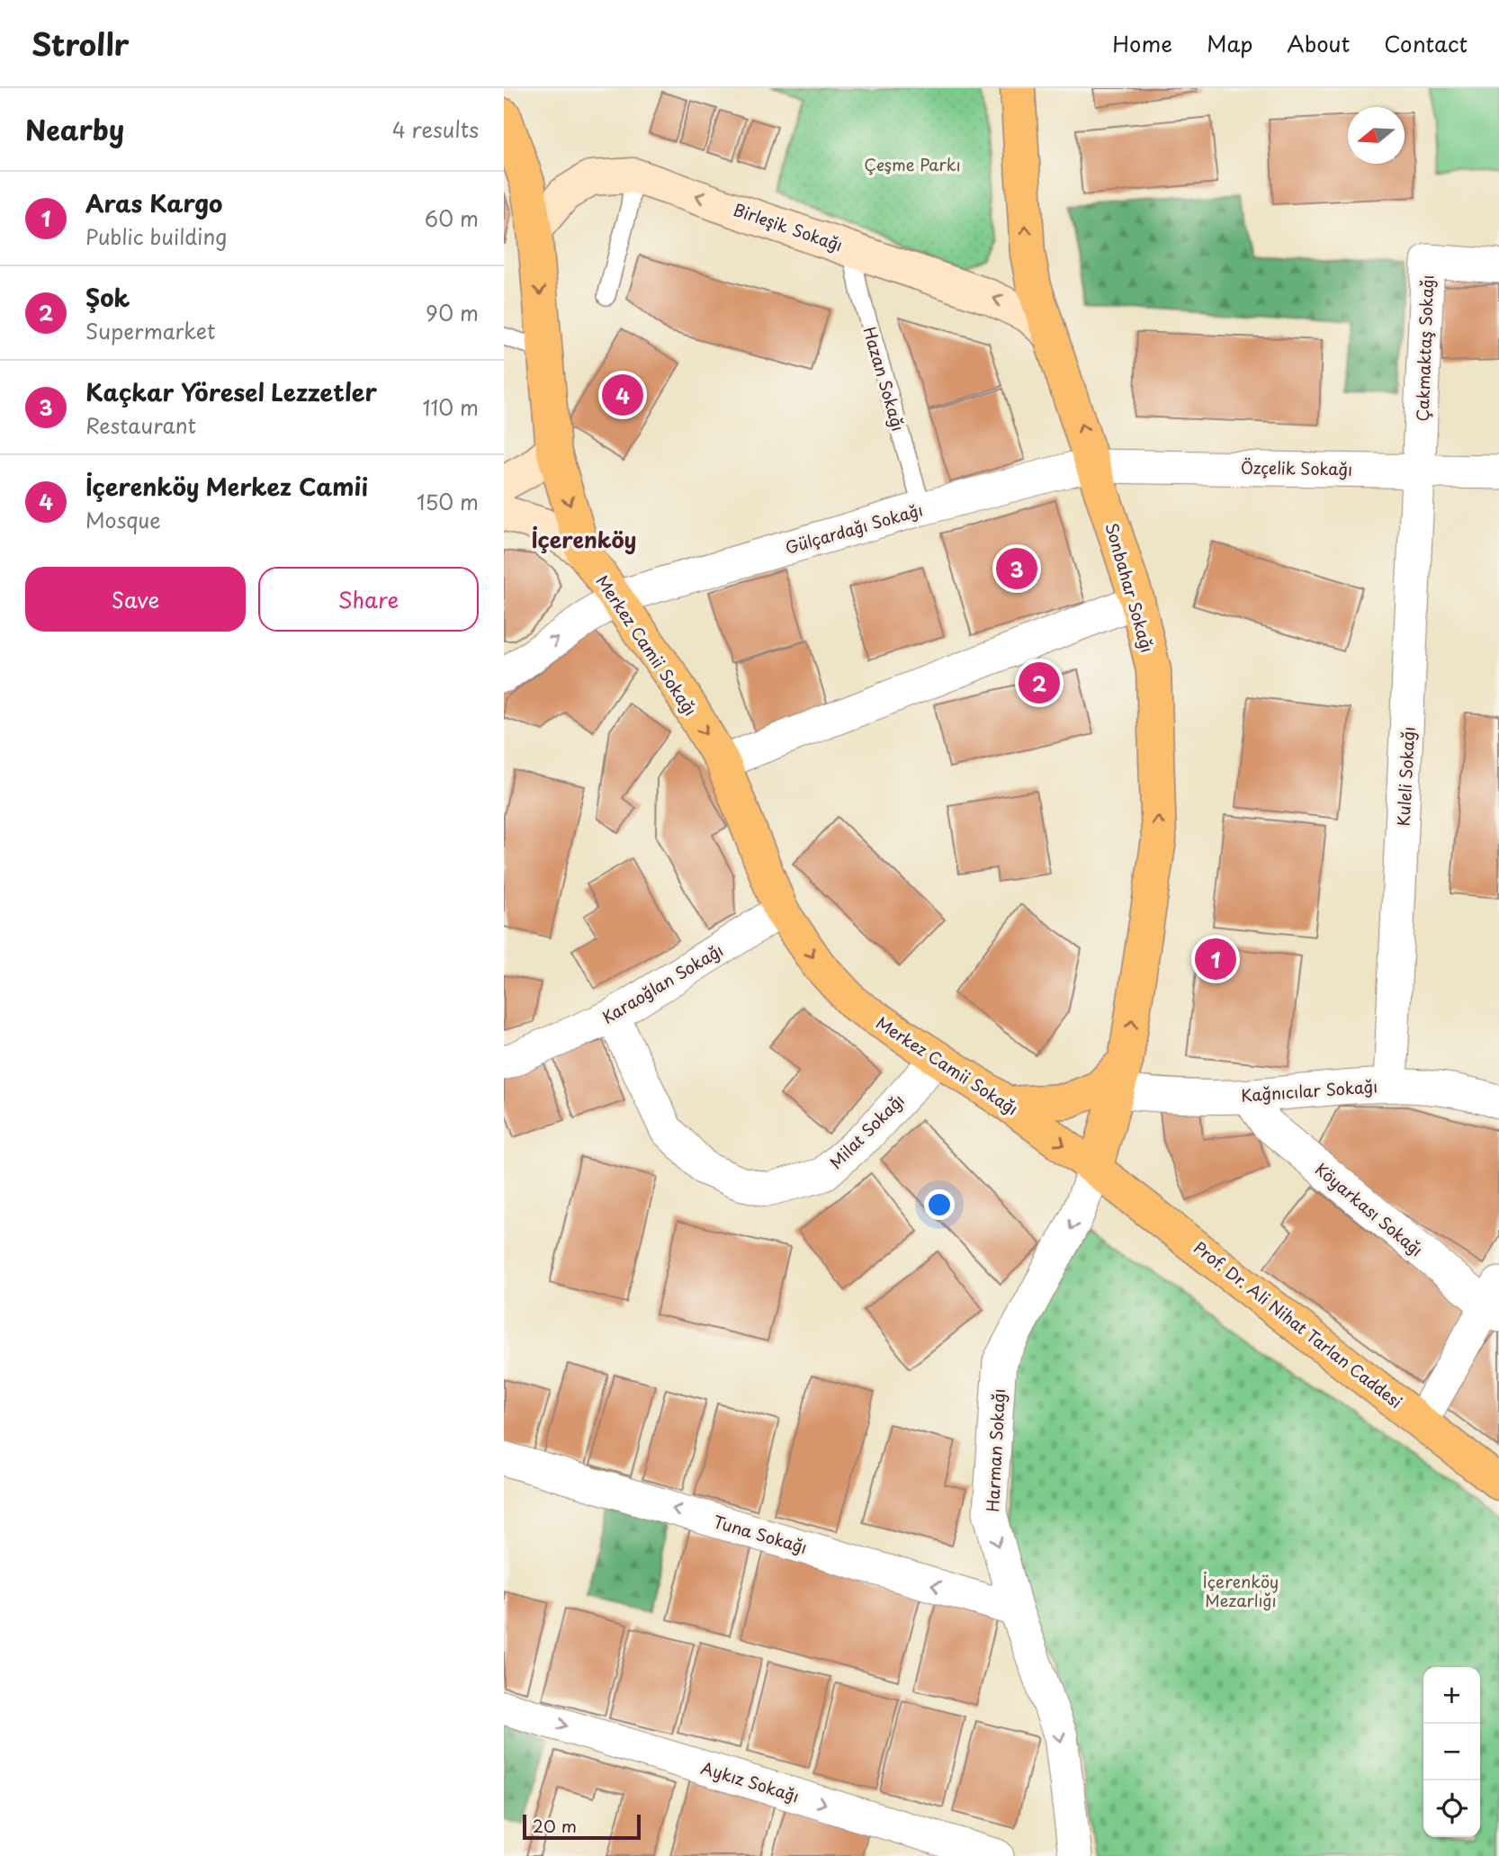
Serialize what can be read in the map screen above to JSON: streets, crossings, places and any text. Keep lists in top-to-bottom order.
{
  "streets": {
    "main road": [
      "Birleşik Sokağı",
      "Sonbahar Sokağı",
      "Merkez Camii Sokağı",
      "Prof. Dr. Ali Nihat Tarlan Caddesi"
    ],
    "street": [
      "Çakmaktaş Sokağı",
      "Özçelik Sokağı",
      "Gülçardağı Sokağı",
      "Kuleli Sokağı",
      "Karaoğlan Sokağı",
      "Kağnıcılar Sokağı",
      "Milat Sokağı",
      "Köyarkası Sokağı",
      "Harman Sokağı",
      "Tuna Sokağı",
      "Aykız Sokağı"
    ],
    "lane": ["Hazan Sokağı"]
  },
  "crossings": [
    ["Birleşik Sokağı", "Hazan Sokağı"],
    ["Birleşik Sokağı", "Sonbahar Sokağı"],
    ["Birleşik Sokağı", "Merkez Camii Sokağı"],
    ["Çakmaktaş Sokağı", "Özçelik Sokağı"],
    ["Çakmaktaş Sokağı", "Kuleli Sokağı"],
    ["Hazan Sokağı", "Gülçardağı Sokağı"],
    ["Özçelik Sokağı", "Gülçardağı Sokağı"],
    ["Özçelik Sokağı", "Sonbahar Sokağı"],
    ["Özçelik Sokağı", "Kuleli Sokağı"],
    ["Gülçardağı Sokağı", "Sonbahar Sokağı"],
    ["Gülçardağı Sokağı", "Merkez Camii Sokağı"],
    ["Sonbahar Sokağı", "Merkez Camii Sokağı"],
    ["Sonbahar Sokağı", "Kağnıcılar Sokağı"],
    ["Sonbahar Sokağı", "Prof. Dr. Ali Nihat Tarlan Caddesi"],
    ["Sonbahar Sokağı", "Harman Sokağı"],
    ["Merkez Camii Sokağı", "Karaoğlan Sokağı"],
    ["Merkez Camii Sokağı", "Milat Sokağı"],
    ["Merkez Camii Sokağı", "Prof. Dr. Ali Nihat Tarlan Caddesi"],
    ["Merkez Camii Sokağı", "Harman Sokağı"],
    ["Kuleli Sokağı", "Kağnıcılar Sokağı"],
    ["Karaoğlan Sokağı", "Milat Sokağı"],
    ["Kağnıcılar Sokağı", "Köyarkası Sokağı"],
    ["Prof. Dr. Ali Nihat Tarlan Caddesi", "Harman Sokağı"],
    ["Harman Sokağı", "Tuna Sokağı"]
  ],
  "one_way": [
    "Birleşik Sokağı",
    "Sonbahar Sokağı",
    "Merkez Camii Sokağı",
    "Harman Sokağı",
    "Tuna Sokağı",
    "Aykız Sokağı"
  ],
  "districts": ["İçerenköy"],
  "parks": ["Çeşme Parkı", "İçerenköy Mezarlığı"],
  "scale_bar": "20 m",
  "north": "left",
  "page": {
    "header": "Strollr",
    "nav": [
      "Home",
      "Map",
      "About",
      "Contact"
    ],
    "heading": ["Nearby", "4 results"],
    "list": [
      {
        "mark": "1",
        "name": "Aras Kargo",
        "note": "Public building",
        "value": "60 m"
      },
      {
        "mark": "2",
        "name": "Şok",
        "note": "Supermarket",
        "value": "90 m"
      },
      {
        "mark": "3",
        "name": "Kaçkar Yöresel Lezzetler",
        "note": "Restaurant",
        "value": "110 m"
      },
      {
        "mark": "4",
        "name": "İçerenköy Merkez Camii",
        "note": "Mosque",
        "value": "150 m"
      }
    ],
    "pins": [
      "4",
      "3",
      "2",
      "1"
    ],
    "buttons": ["Save", "Share"],
    "map_buttons": ["+", "−"],
    "scale": "20 m"
  }
}
